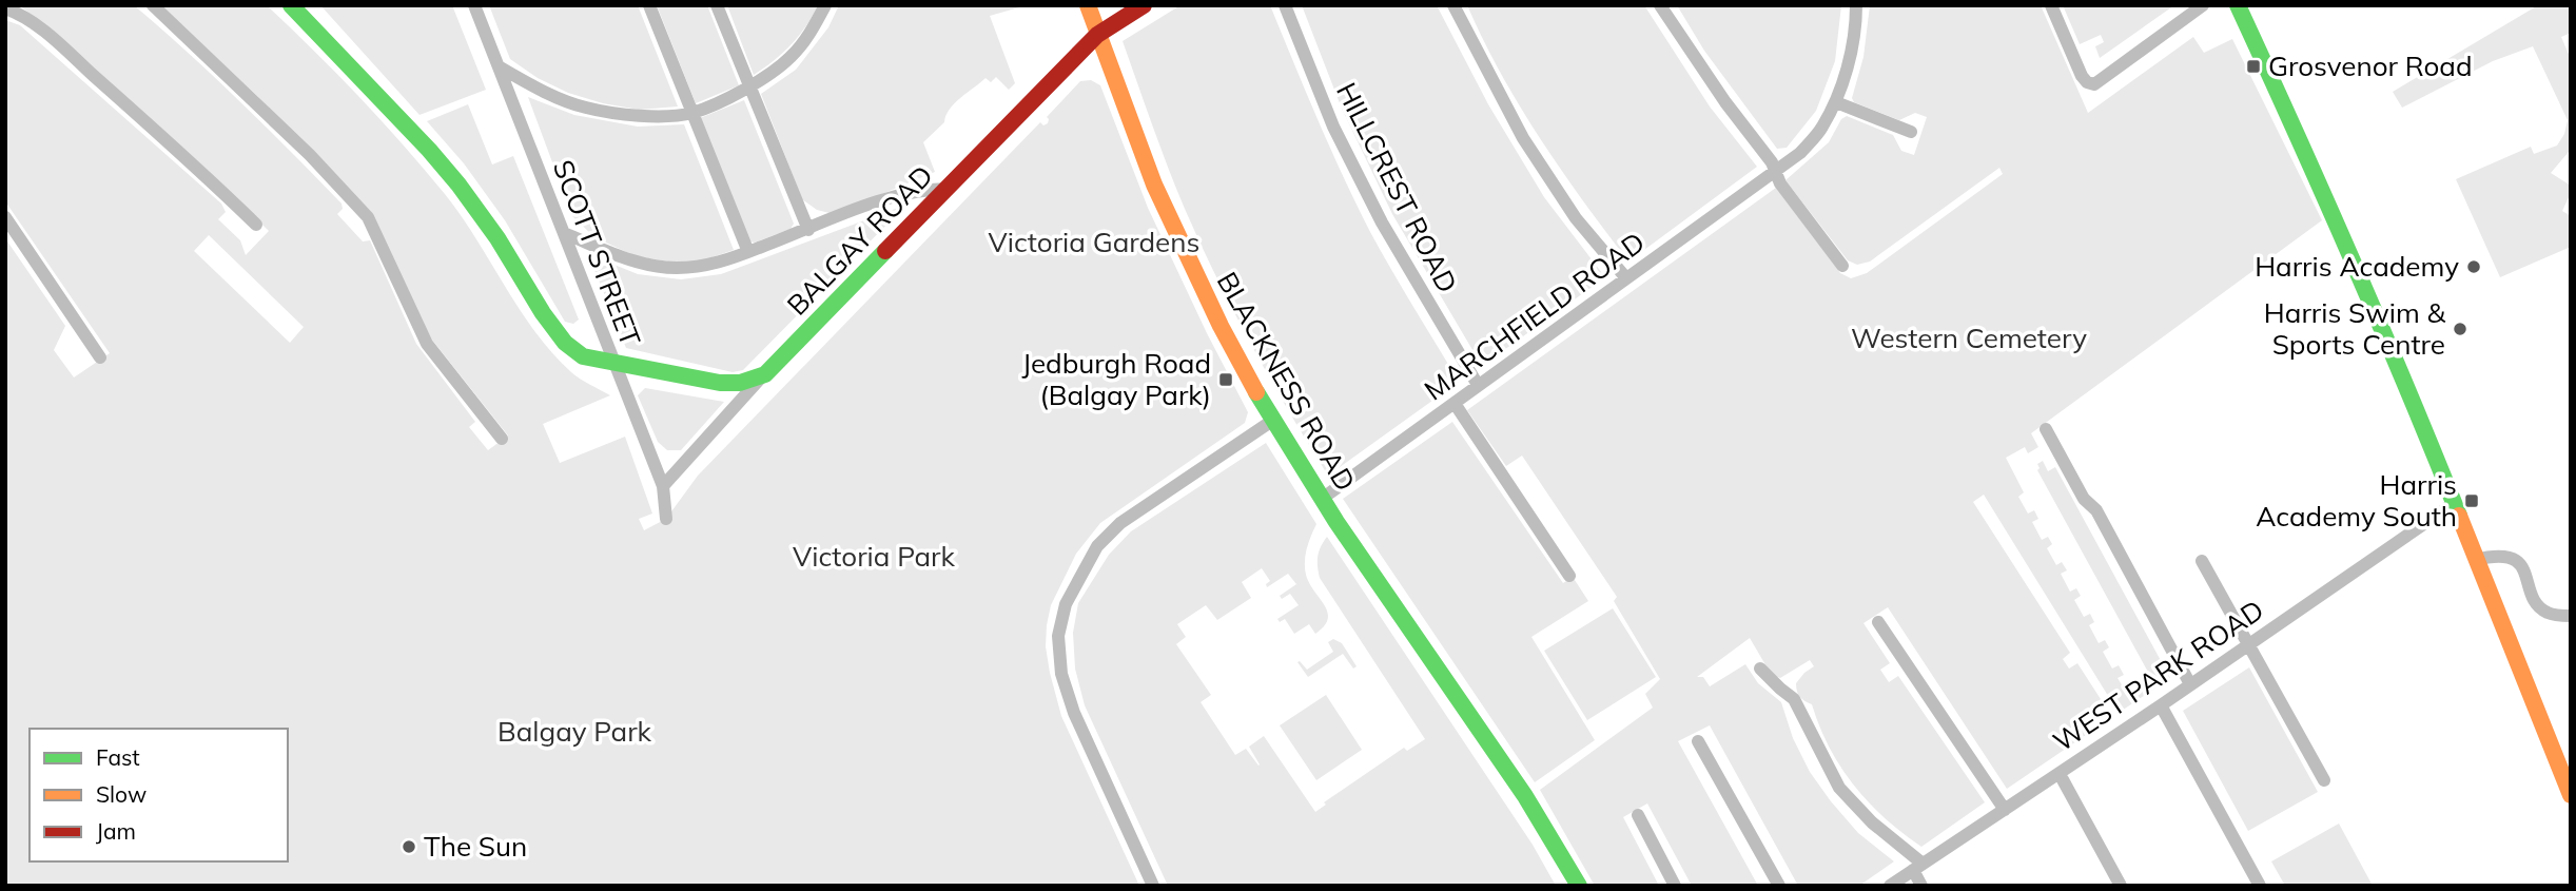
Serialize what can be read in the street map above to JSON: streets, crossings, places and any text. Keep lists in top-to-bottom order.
{
  "streets": {
    "street": [
      "HILLCREST ROAD",
      "BALGAY ROAD",
      "SCOTT STREET",
      "MARCHFIELD ROAD",
      "BLACKNESS ROAD",
      "WEST PARK ROAD"
    ]
  },
  "crossings": [
    ["HILLCREST ROAD", "MARCHFIELD ROAD"],
    ["BALGAY ROAD", "SCOTT STREET"],
    ["BALGAY ROAD", "BLACKNESS ROAD"],
    ["MARCHFIELD ROAD", "BLACKNESS ROAD"]
  ],
  "parks": [
    "Victoria Gardens",
    "Western Cemetery",
    "Victoria Park",
    "Balgay Park"
  ],
  "places": {
    "transit": ["Grosvenor Road", "Jedburgh Road (Balgay Park)", "Harris Academy South"],
    "other": ["Harris Academy", "Harris Swim & Sports Centre", "The Sun"]
  },
  "legend": ["Fast", "Slow", "Jam"]
}
